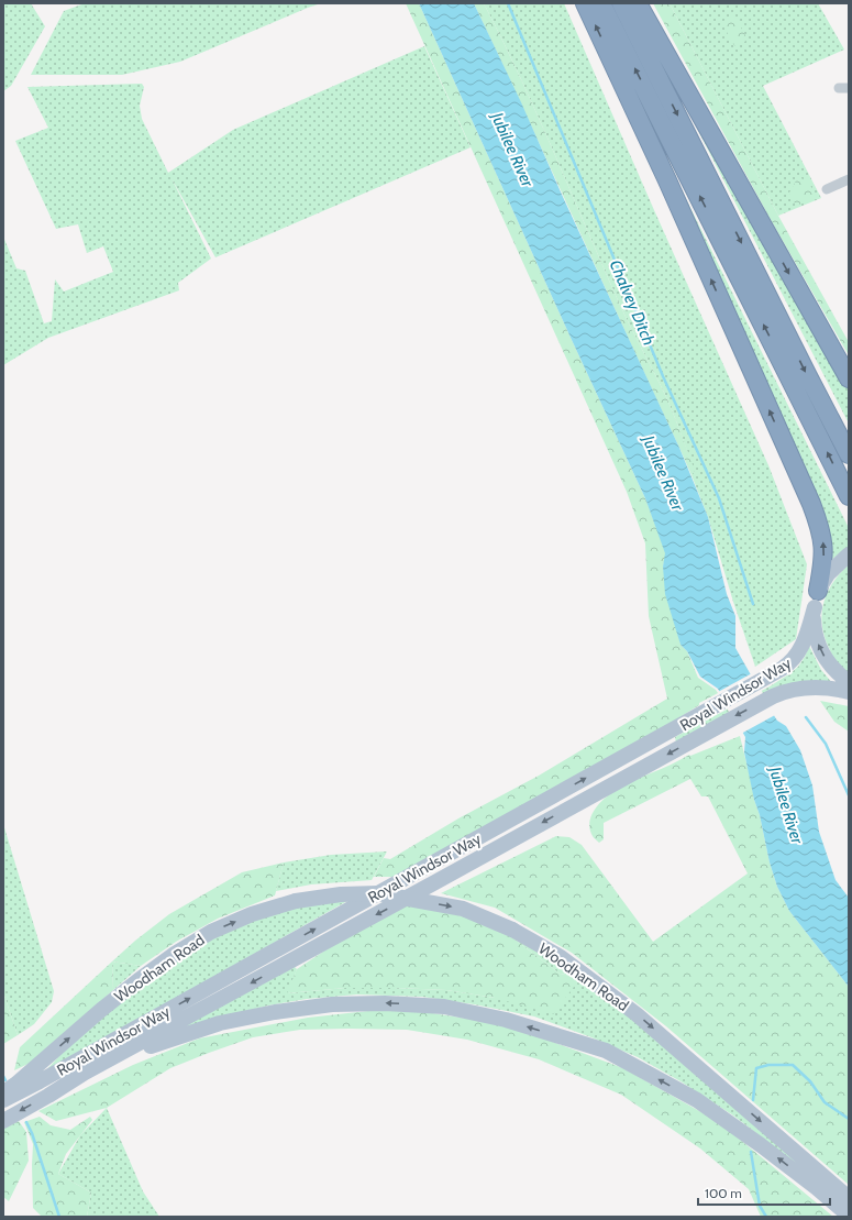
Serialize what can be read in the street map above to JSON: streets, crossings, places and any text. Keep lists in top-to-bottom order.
{
  "streets": {
    "main road": ["Royal Windsor Way", "Woodham Road"]
  },
  "crossings": [
    ["Royal Windsor Way", "Woodham Road"]
  ],
  "water": ["Jubilee River", "Chalvey Ditch"],
  "scale_bar": "100 m"
}
